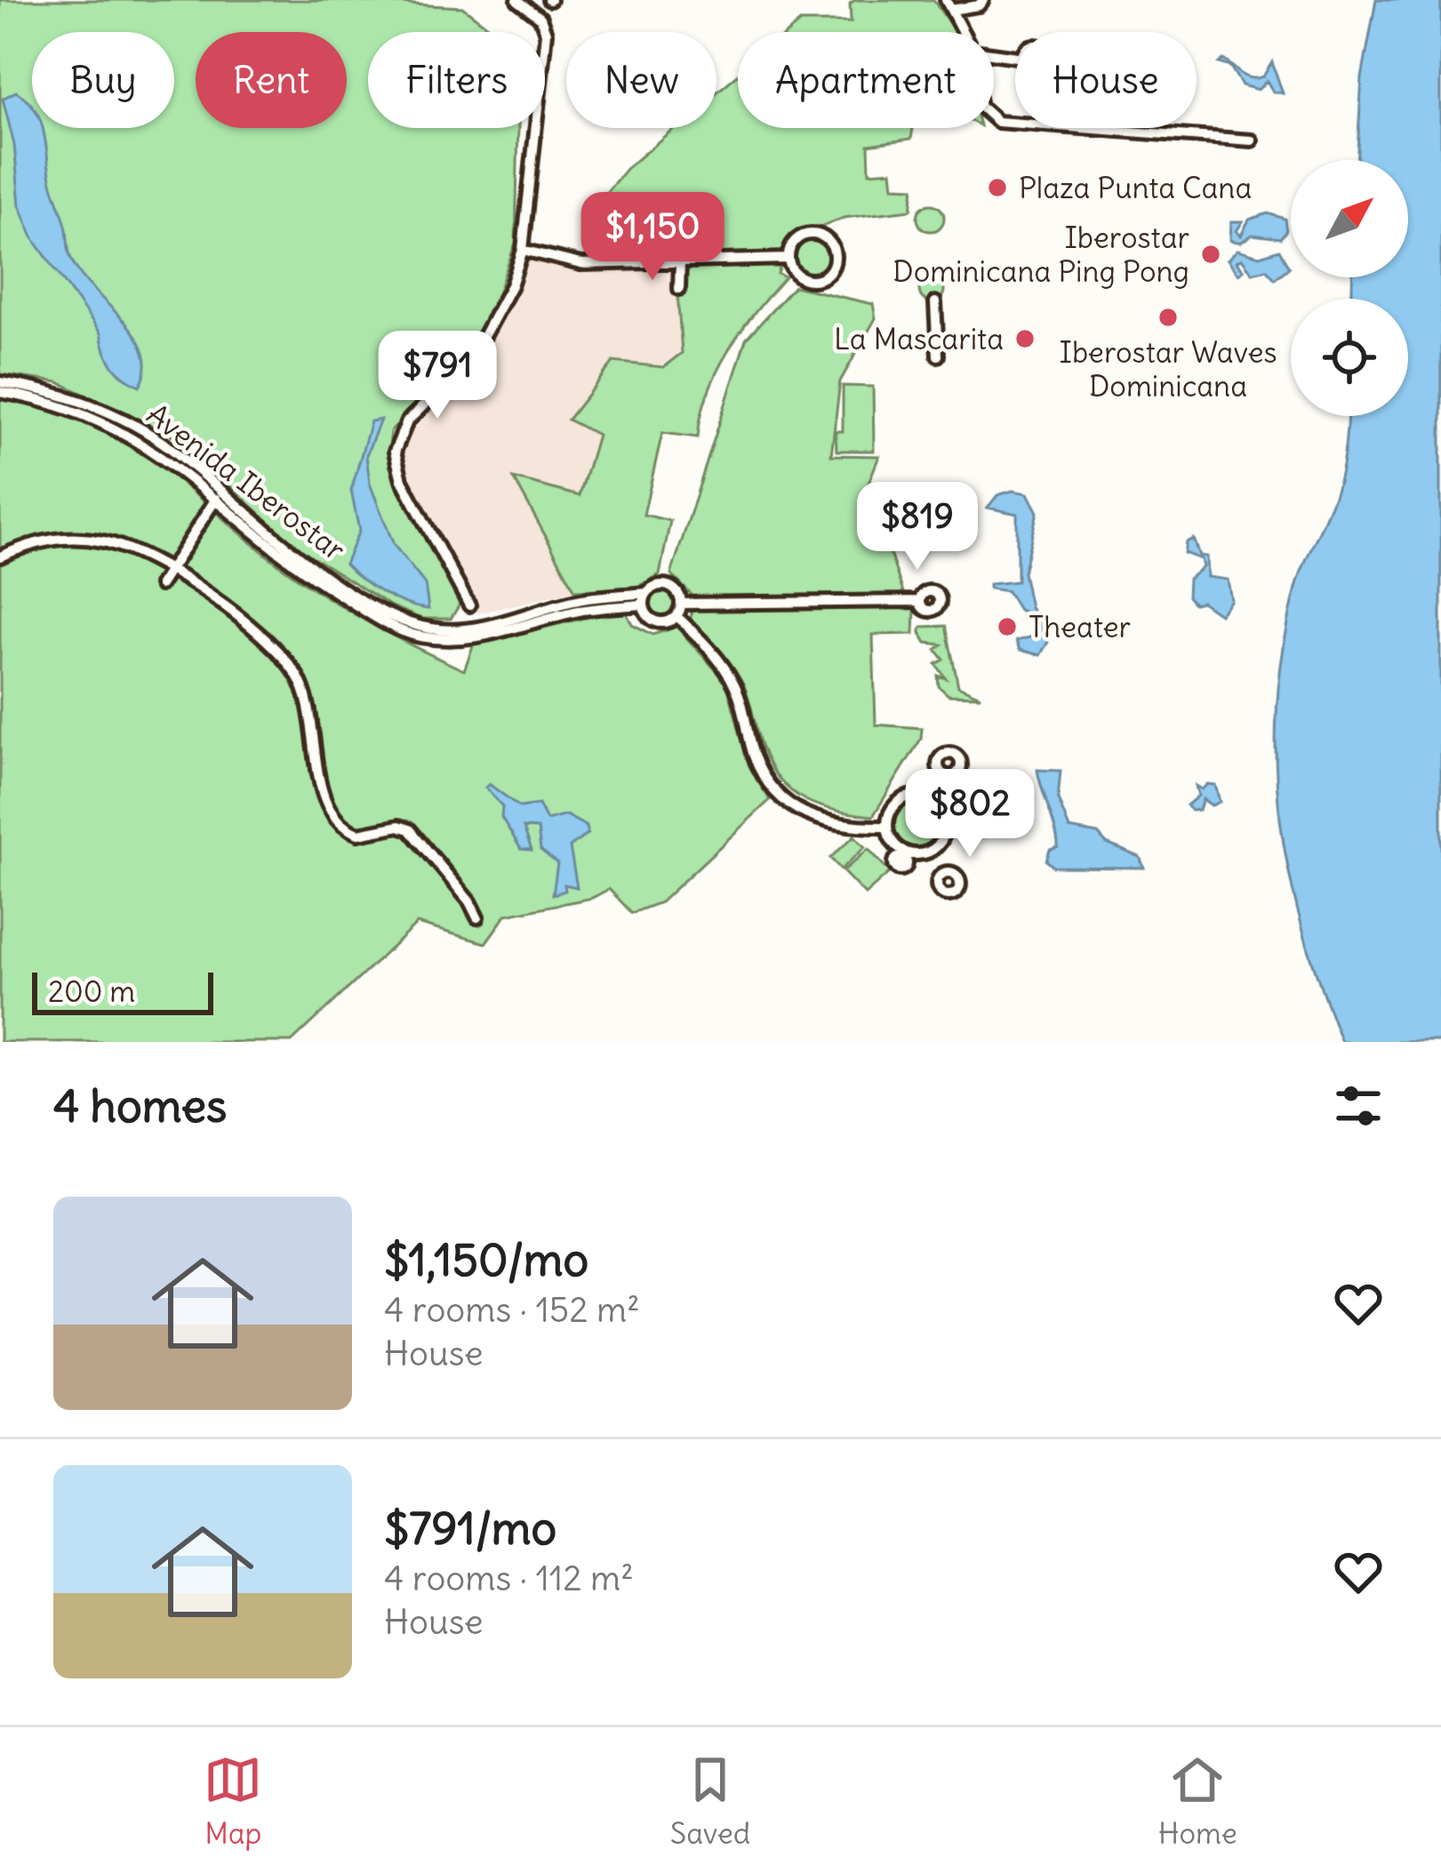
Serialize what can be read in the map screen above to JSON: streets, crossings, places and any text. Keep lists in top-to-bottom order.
{
  "streets": {
    "street": ["Avenida Iberostar"]
  },
  "places": [
    "Plaza Punta Cana",
    "Iberostar Dominicana Ping Pong",
    "Iberostar Waves Dominicana",
    "La Mascarita",
    "Theater"
  ],
  "scale_bar": "200 m",
  "north": "top right",
  "page": {
    "chip": [
      "Buy",
      "Rent",
      "Filters",
      "New",
      "Apartment",
      "House"
    ],
    "price": [
      "$1,150",
      "$791",
      "$819",
      "$802"
    ],
    "scale": "200 m",
    "heading": "4 homes",
    "list": [
      {
        "name": "$1,150/mo",
        "note": "4 rooms · 152 m² · House"
      },
      {
        "name": "$791/mo",
        "note": "4 rooms · 112 m² · House"
      }
    ],
    "tabs": ["Map", "Saved", "Home"]
  }
}
